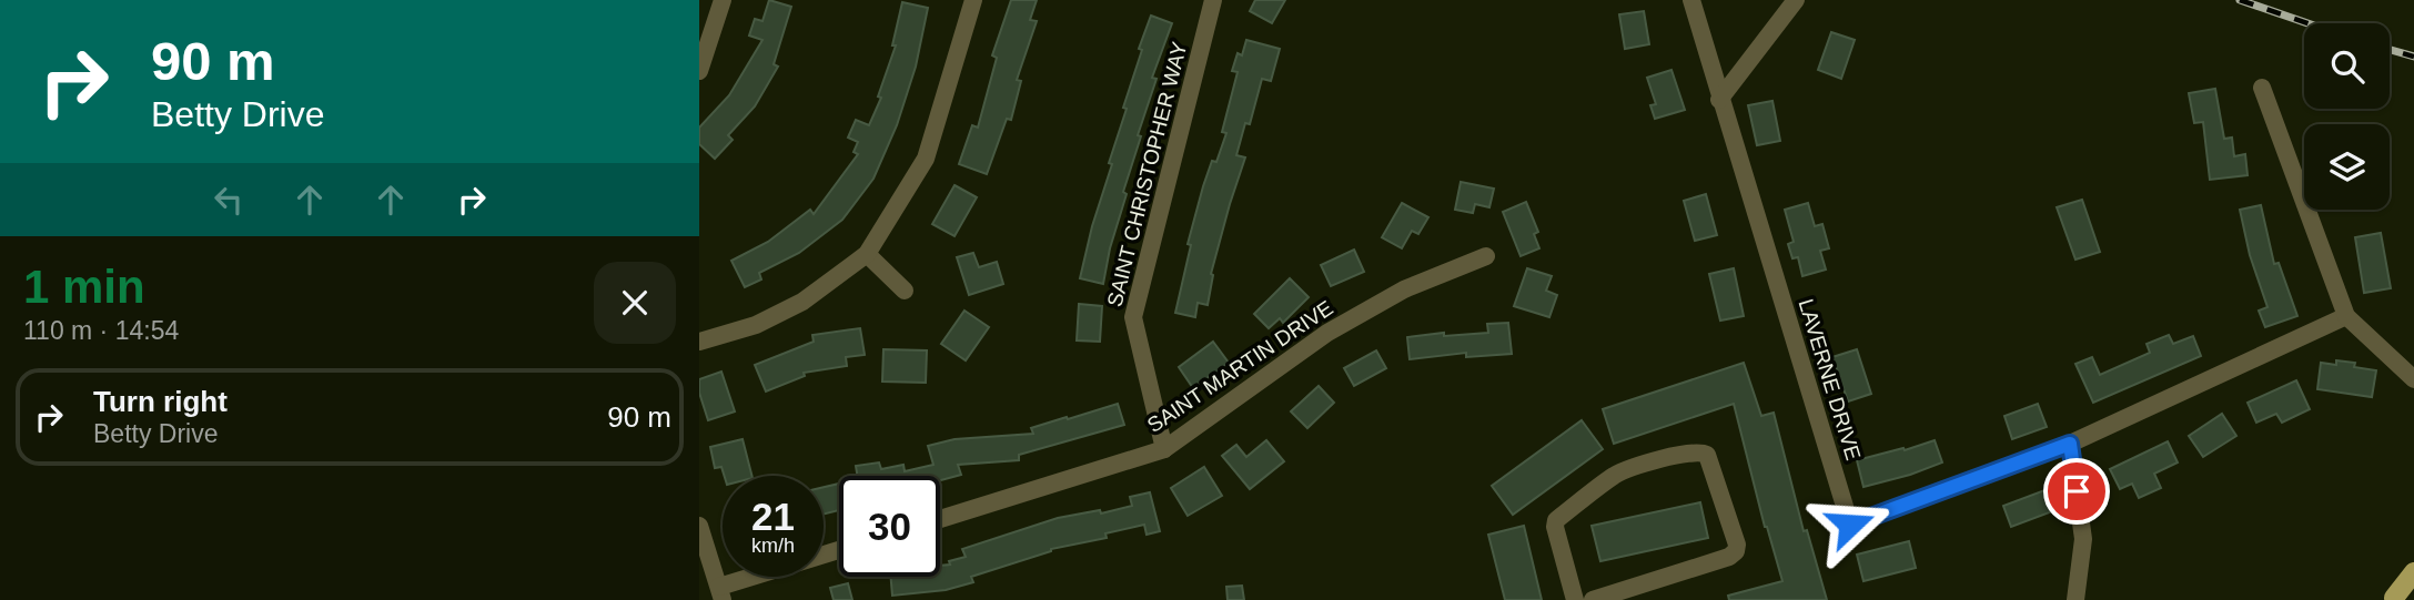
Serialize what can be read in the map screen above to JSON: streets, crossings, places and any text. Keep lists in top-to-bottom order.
{
  "streets": {
    "street": ["SAINT CHRISTOPHER WAY", "SAINT MARTIN DRIVE", "LAVERNE DRIVE"]
  },
  "crossings": [
    ["SAINT CHRISTOPHER WAY", "SAINT MARTIN DRIVE"]
  ],
  "page": {
    "turn": ["90 m", "Betty Drive"],
    "heading": ["1 min", "110 m · 14:54"],
    "list": [
      {
        "name": "Turn right",
        "note": "Betty Drive",
        "value": "90 m"
      }
    ],
    "speed": "21 km/h",
    "limit": "30"
  }
}
